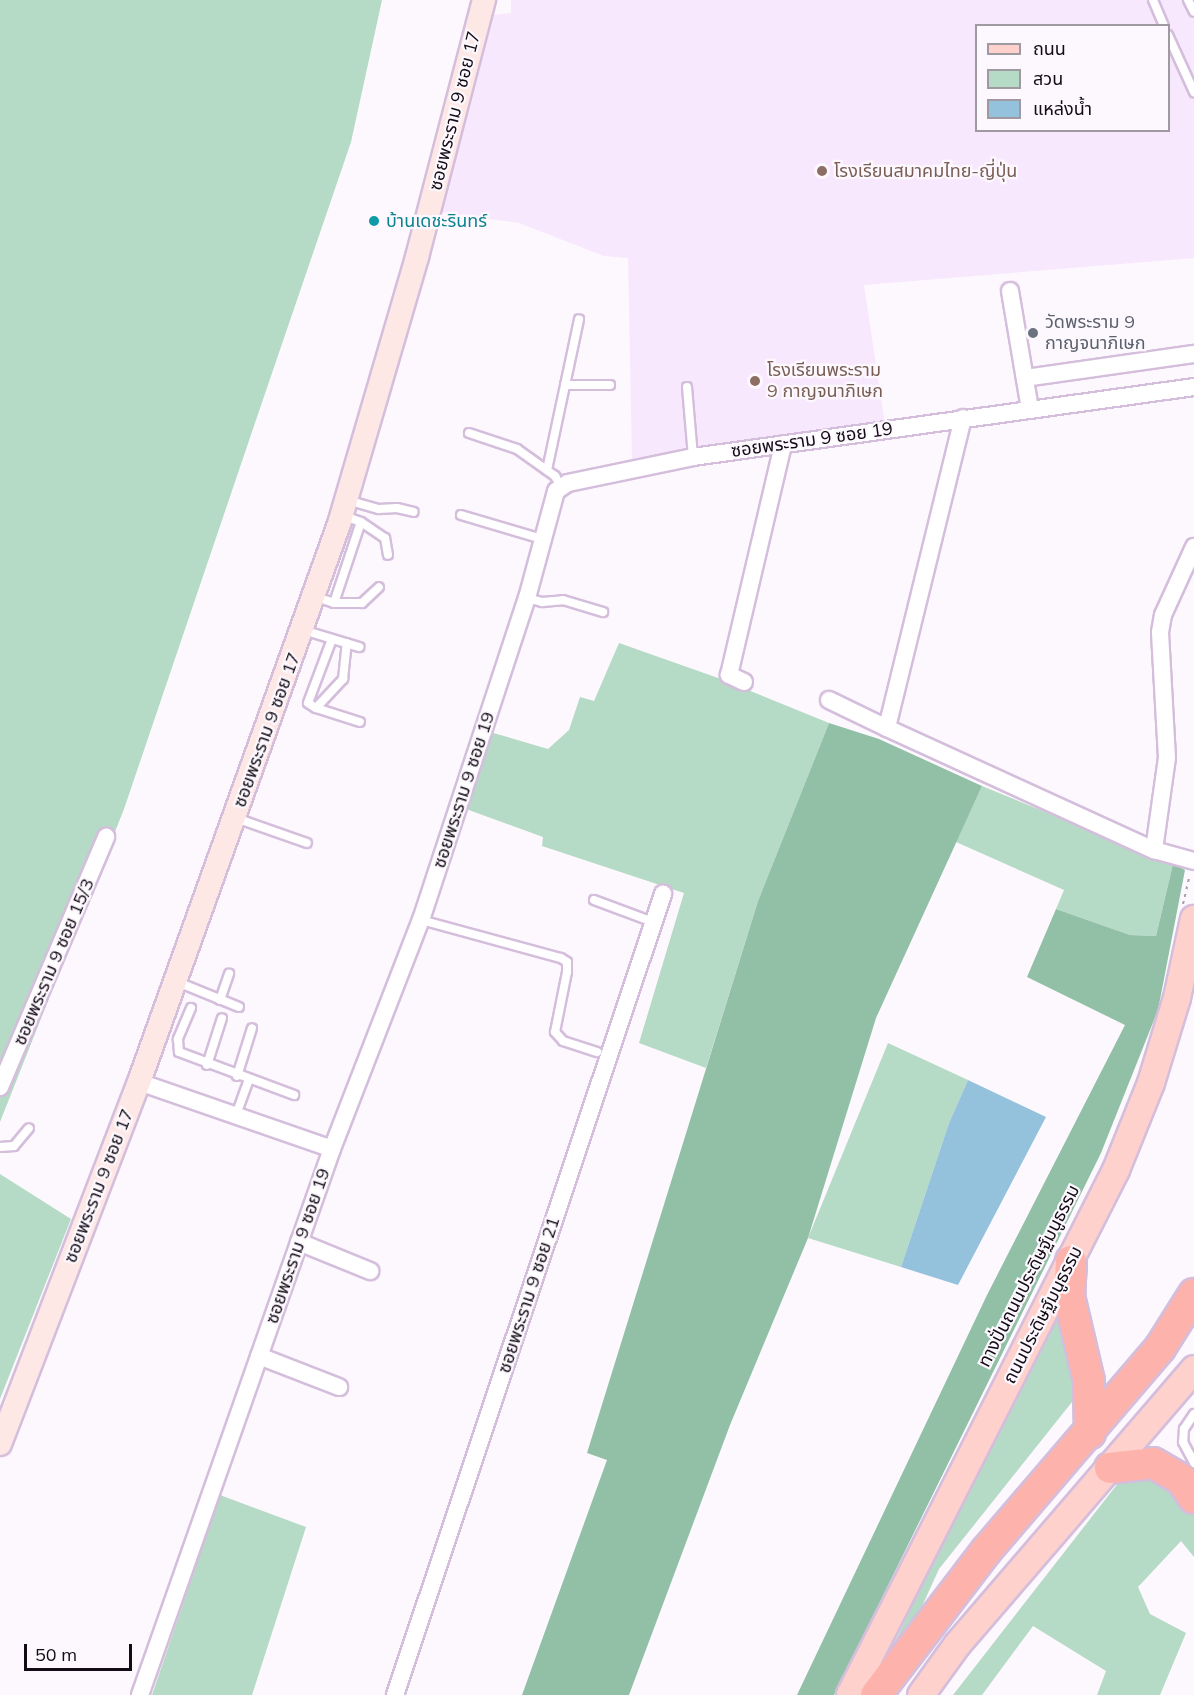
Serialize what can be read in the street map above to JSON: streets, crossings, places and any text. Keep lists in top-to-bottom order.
{
  "streets": {
    "main road": ["ถนนประดิษฐ์มนูธรรม"],
    "street": [
      "ซอยพระราม 9 ซอย 17",
      "ซอยพระราม 9 ซอย 19",
      "ซอยพระราม 9 ซอย 15/3",
      "ซอยพระราม 9 ซอย 21"
    ]
  },
  "places": [
    "โรงเรียนสมาคมไทย-ญี่ปุ่น",
    "บ้านเดชะรินทร์",
    "วัดพระราม 9 กาญจนาภิเษก",
    "โรงเรียนพระราม 9 กาญจนาภิเษก"
  ],
  "legend": ["ถนน", "สวน", "แหล่งน้ำ"],
  "scale_bar": "50 m"
}
